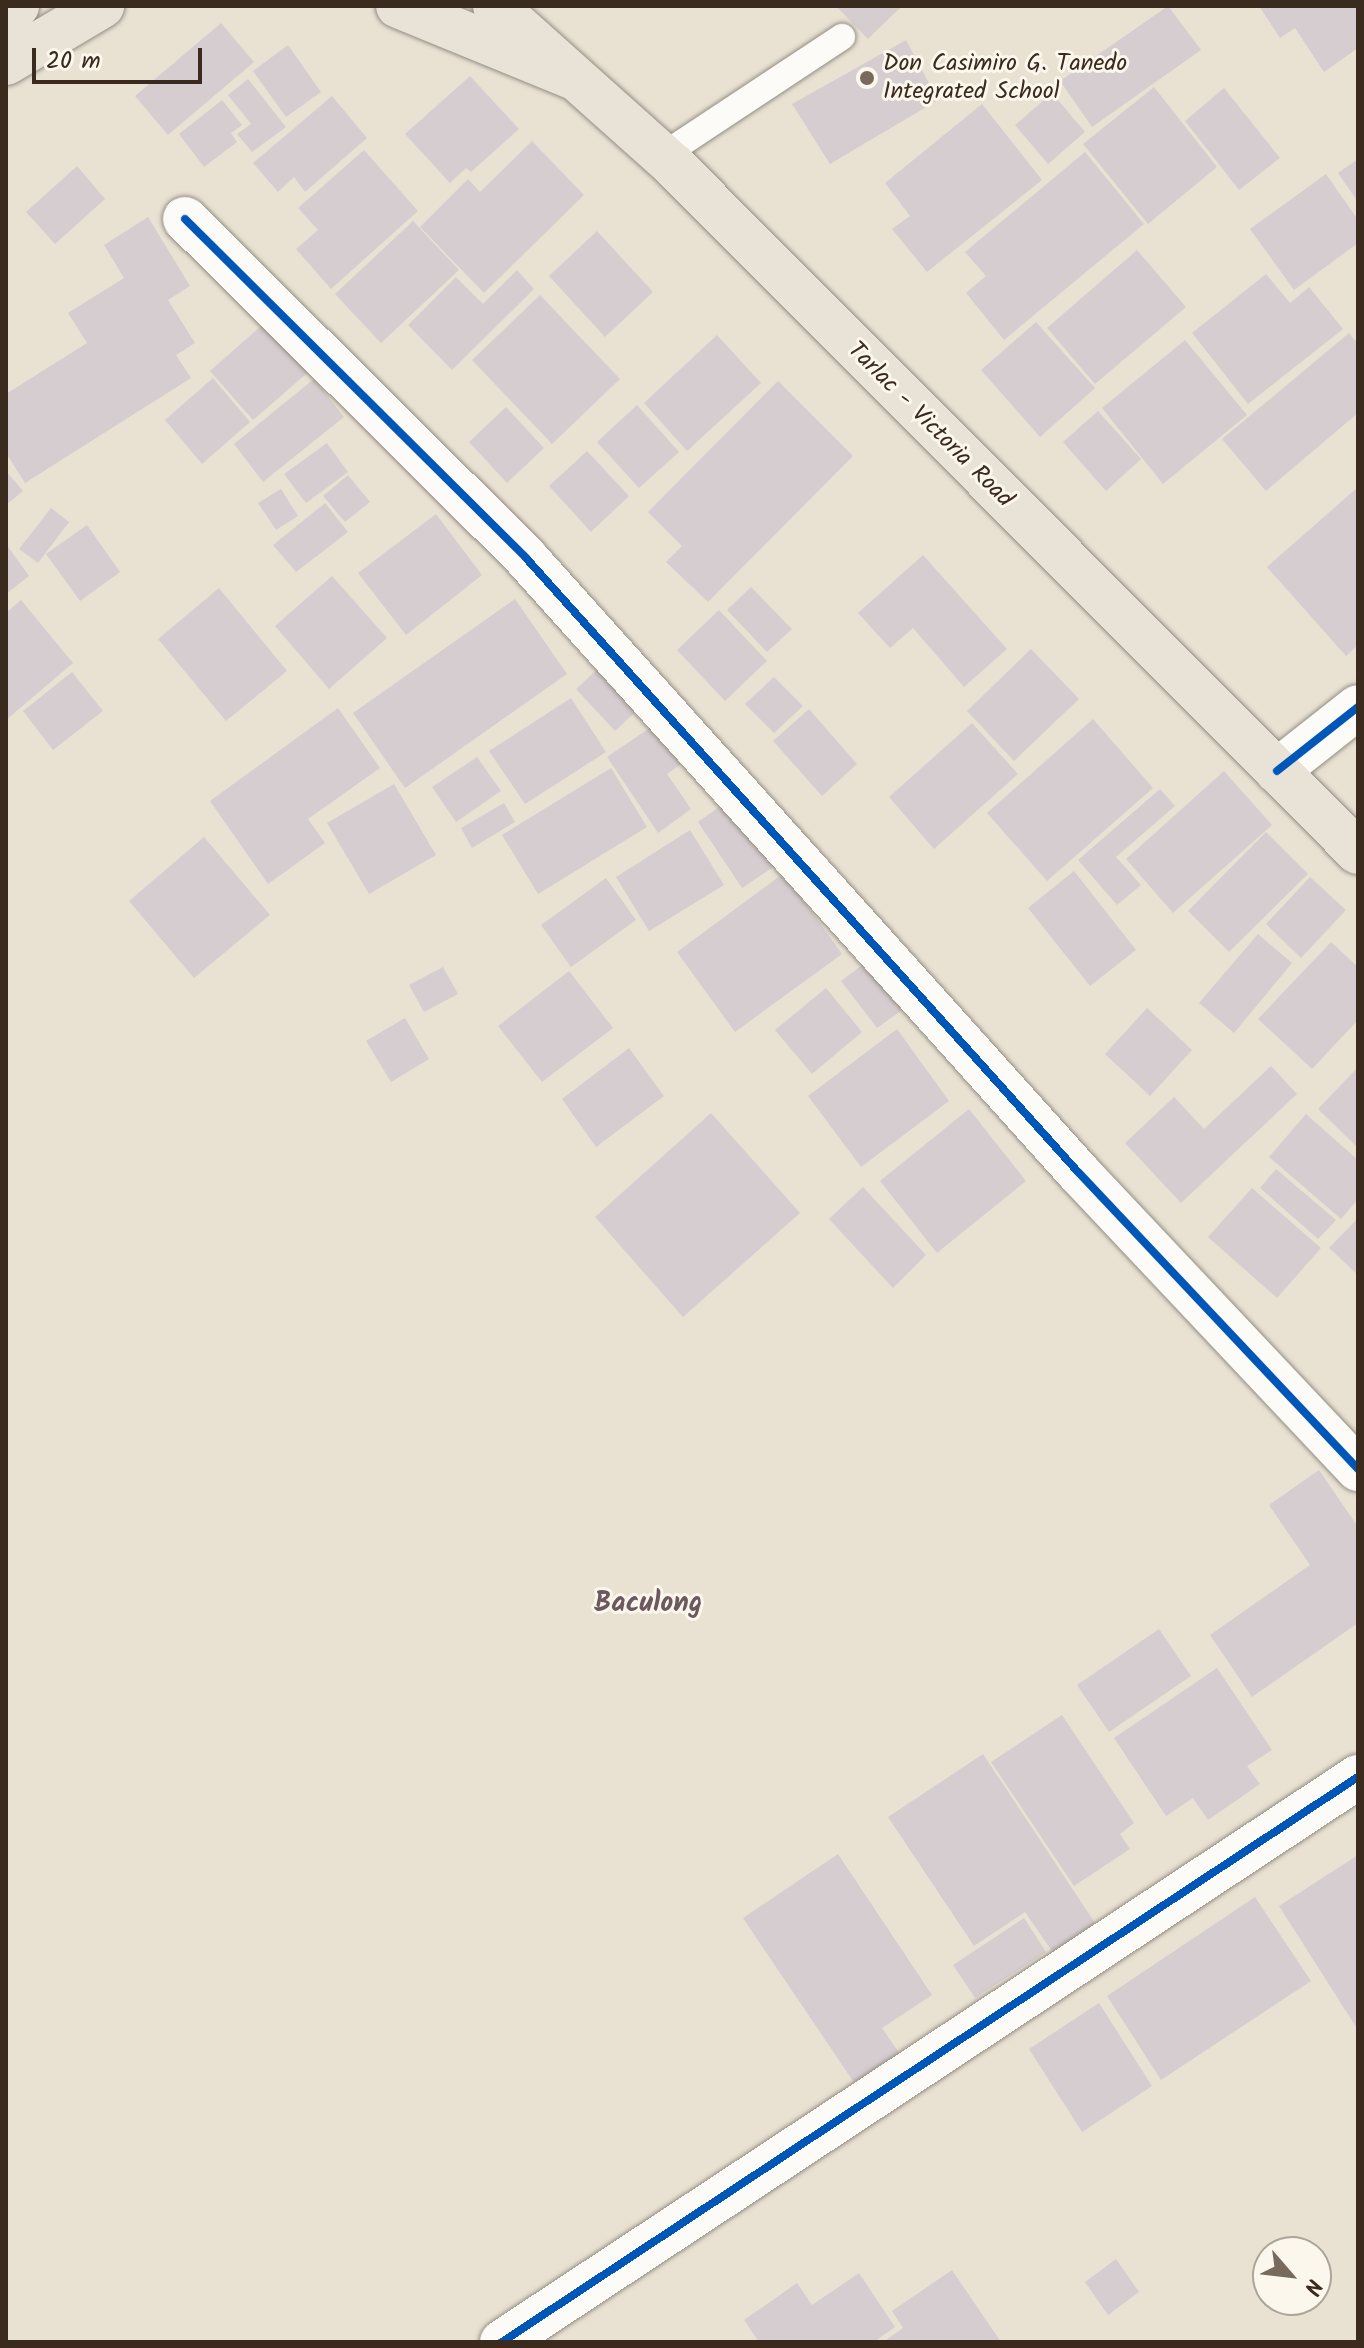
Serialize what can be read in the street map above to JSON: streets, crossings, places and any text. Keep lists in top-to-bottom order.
{
  "streets": {
    "main road": ["Tarlac - Victoria Road"]
  },
  "districts": ["Baculong"],
  "places": ["Don Casimiro G. Tanedo Integrated School"],
  "scale_bar": "20 m",
  "north": "bottom right"
}
